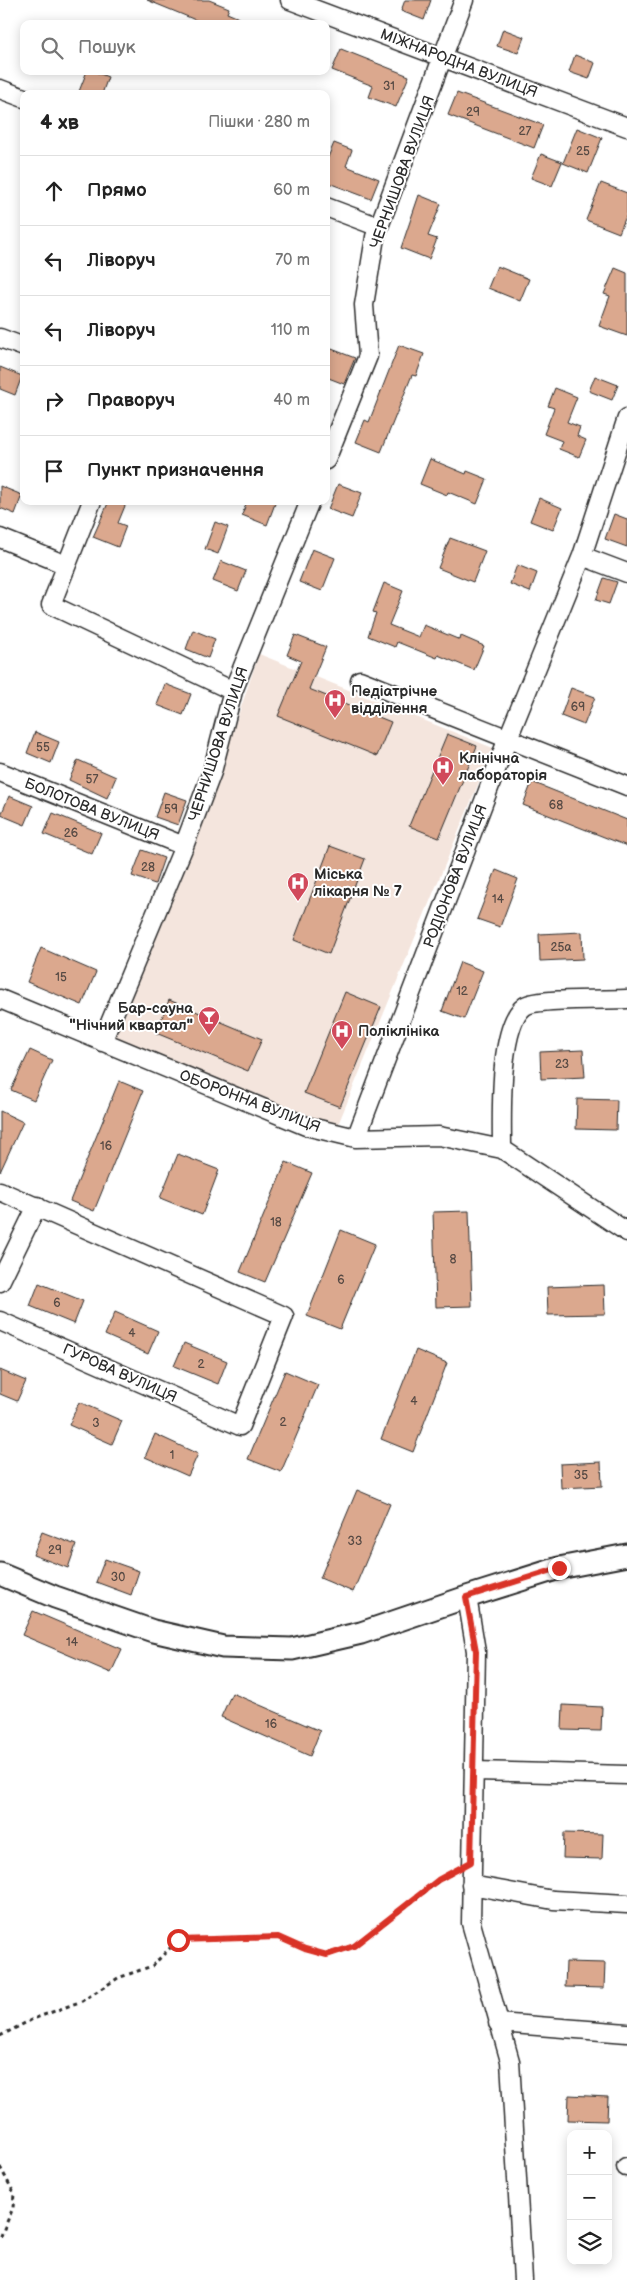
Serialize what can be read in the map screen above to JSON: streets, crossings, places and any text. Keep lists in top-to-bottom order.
{
  "streets": {
    "street": [
      "МІЖНАРОДНА ВУЛИЦЯ",
      "ЧЕРНИШОВА ВУЛИЦЯ",
      "БОЛОТОВА ВУЛИЦЯ",
      "РОДІОНОВА ВУЛИЦЯ",
      "ОБОРОННА ВУЛИЦЯ",
      "ГУРОВА ВУЛИЦЯ"
    ]
  },
  "crossings": [
    ["МІЖНАРОДНА ВУЛИЦЯ", "ЧЕРНИШОВА ВУЛИЦЯ"],
    ["ЧЕРНИШОВА ВУЛИЦЯ", "БОЛОТОВА ВУЛИЦЯ"],
    ["ЧЕРНИШОВА ВУЛИЦЯ", "ОБОРОННА ВУЛИЦЯ"],
    ["РОДІОНОВА ВУЛИЦЯ", "ОБОРОННА ВУЛИЦЯ"]
  ],
  "places": {
    "hospital": [
      "Педіатрічне відділення",
      "Клінічна лабораторія",
      "Міська лікарня № 7",
      "Поліклініка"
    ],
    "bar": ["Бар-сауна \"Нічний квартал\""]
  },
  "house_numbers": [
    "31",
    "29",
    "27",
    "25",
    "69",
    "55",
    "57",
    "68",
    "59",
    "26",
    "28",
    "14",
    "25а",
    "15",
    "12",
    "23",
    "16",
    "18",
    "8",
    "6",
    "6",
    "4",
    "2",
    "4",
    "2",
    "3",
    "1",
    "35",
    "33",
    "29",
    "30",
    "14",
    "16"
  ],
  "page": {
    "search": "Пошук",
    "heading": ["4 хв", "Пішки · 280 m"],
    "list": [
      ["Прямо", "60 m"],
      ["Ліворуч", "70 m"],
      ["Ліворуч", "110 m"],
      ["Праворуч", "40 m"],
      "Пункт призначення"
    ],
    "map_buttons": ["+", "−"]
  }
}
